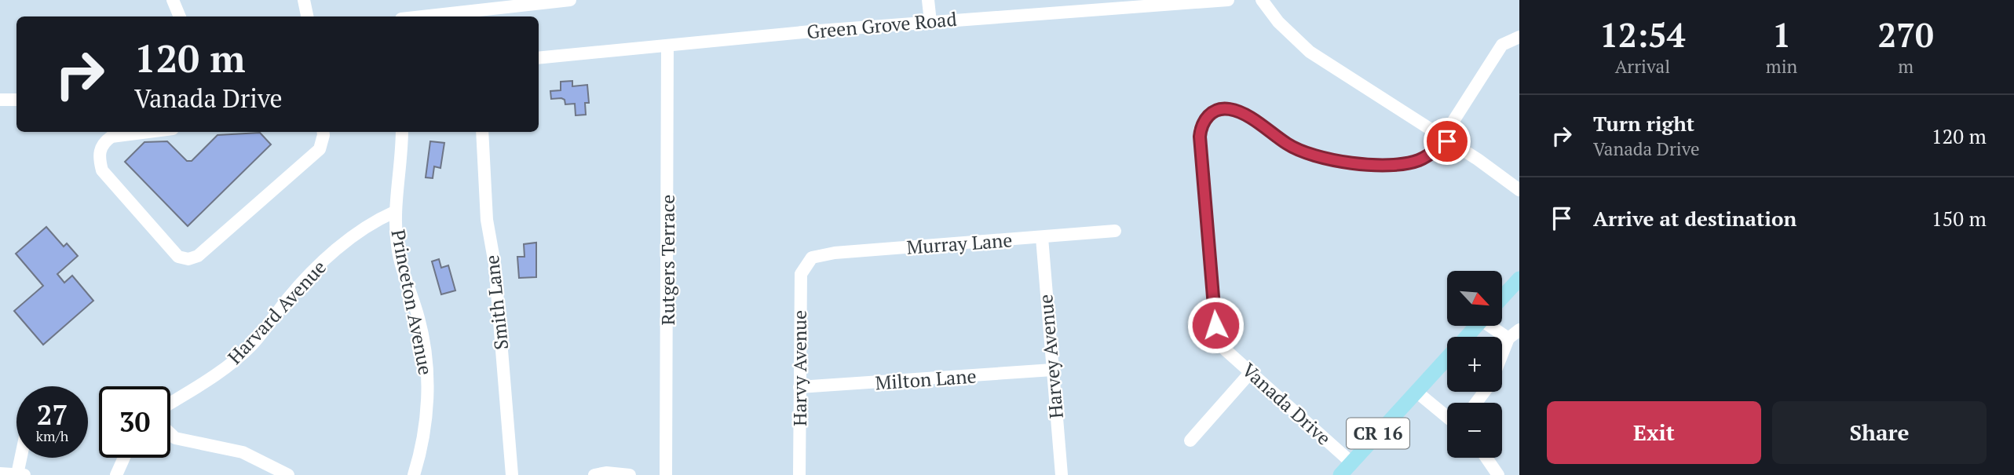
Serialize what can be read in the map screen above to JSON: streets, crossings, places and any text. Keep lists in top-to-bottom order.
{
  "streets": {
    "main road": ["CR 16"],
    "street": [
      "Green Grove Road",
      "Murray Lane",
      "Rutgers Terrace",
      "Princeton Avenue",
      "Smith Lane",
      "Harvard Avenue",
      "Harvey Avenue",
      "Harvy Avenue",
      "Milton Lane",
      "Vanada Drive"
    ]
  },
  "crossings": [
    ["Green Grove Road", "Rutgers Terrace"],
    ["Murray Lane", "Harvey Avenue"],
    ["Murray Lane", "Harvy Avenue"],
    ["Princeton Avenue", "Harvard Avenue"],
    ["Harvey Avenue", "Milton Lane"],
    ["Harvy Avenue", "Milton Lane"],
    ["Vanada Drive", "CR 16"]
  ],
  "north": "bottom right",
  "page": {
    "eta": [
      "12:54",
      "Arrival",
      "1",
      "min",
      "270",
      "m"
    ],
    "turn": ["120 m", "Vanada Drive"],
    "list": [
      {
        "name": "Turn right",
        "note": "Vanada Drive",
        "value": "120 m"
      },
      {
        "name": "Arrive at destination",
        "value": "150 m"
      }
    ],
    "map_buttons": ["+", "−"],
    "speed": "27 km/h",
    "limit": "30",
    "buttons": ["Exit", "Share"]
  }
}
